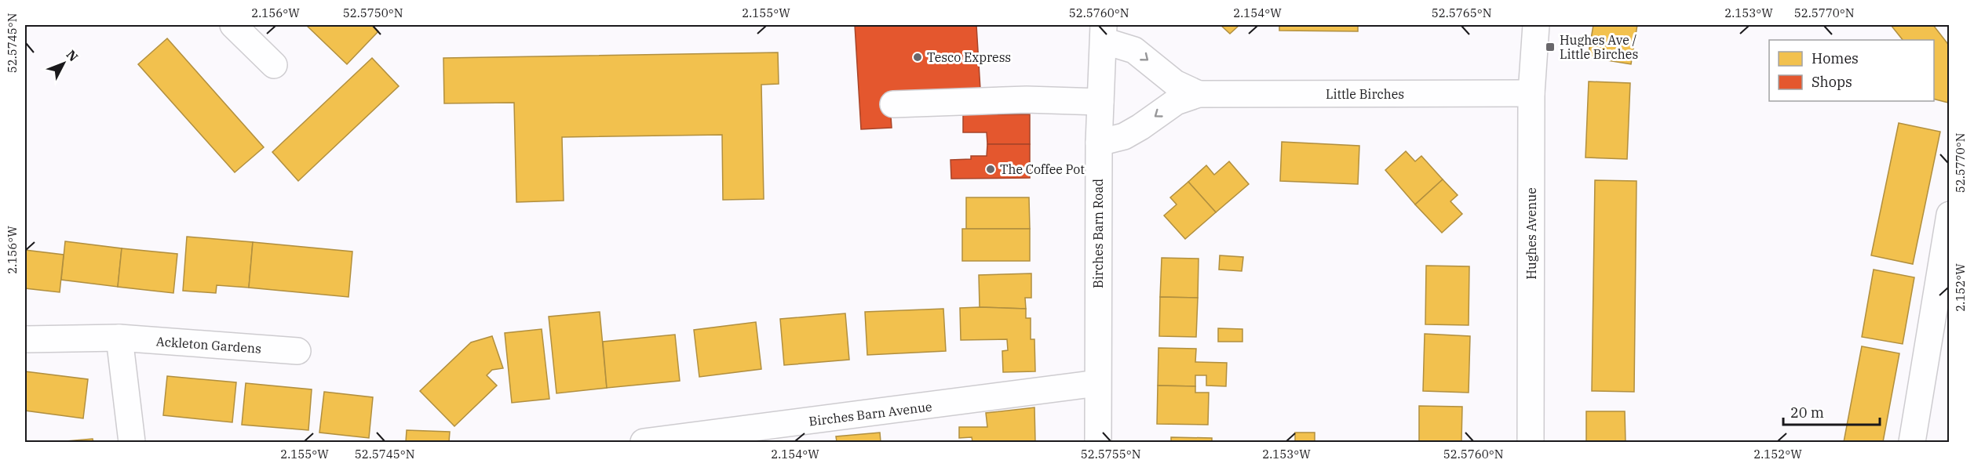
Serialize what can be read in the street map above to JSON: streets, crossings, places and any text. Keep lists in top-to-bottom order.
{
  "streets": {
    "street": [
      "Little Birches",
      "Birches Barn Road",
      "Hughes Avenue",
      "Ackleton Gardens",
      "Birches Barn Avenue"
    ]
  },
  "crossings": [
    ["Little Birches", "Birches Barn Road"],
    ["Little Birches", "Hughes Avenue"],
    ["Birches Barn Road", "Birches Barn Avenue"]
  ],
  "places": {
    "transit": ["Hughes Ave / Little Birches"],
    "other": ["Tesco Express", "The Coffee Pot"]
  },
  "legend": ["Homes", "Shops"],
  "scale_bar": "20 m",
  "north": "top right",
  "coordinates": [
    "2.156°W",
    "52.5750°N",
    "2.155°W",
    "52.5760°N",
    "2.154°W",
    "52.5765°N",
    "2.153°W",
    "52.5770°N",
    "52.5745°N",
    "2.152°W",
    "52.5755°N"
  ]
}
